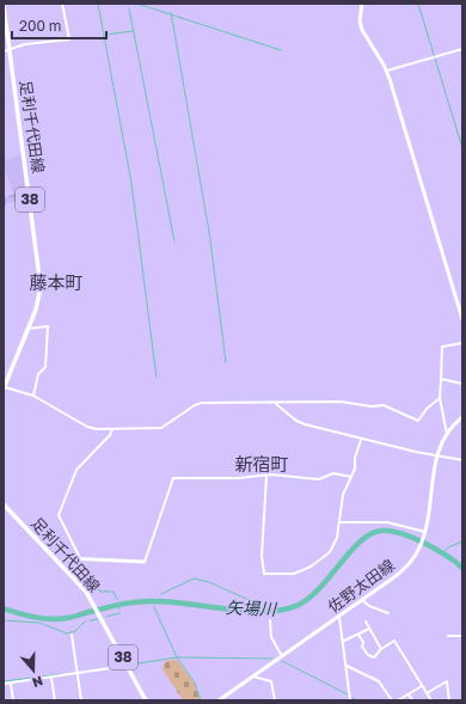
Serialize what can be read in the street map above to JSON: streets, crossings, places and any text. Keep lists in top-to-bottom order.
{
  "streets": {
    "main road": ["足利千代田線", "38"],
    "street": ["佐野太田線"]
  },
  "districts": ["藤本町", "新宿町"],
  "water": ["矢場川"],
  "scale_bar": "200 m",
  "north": "bottom"
}
